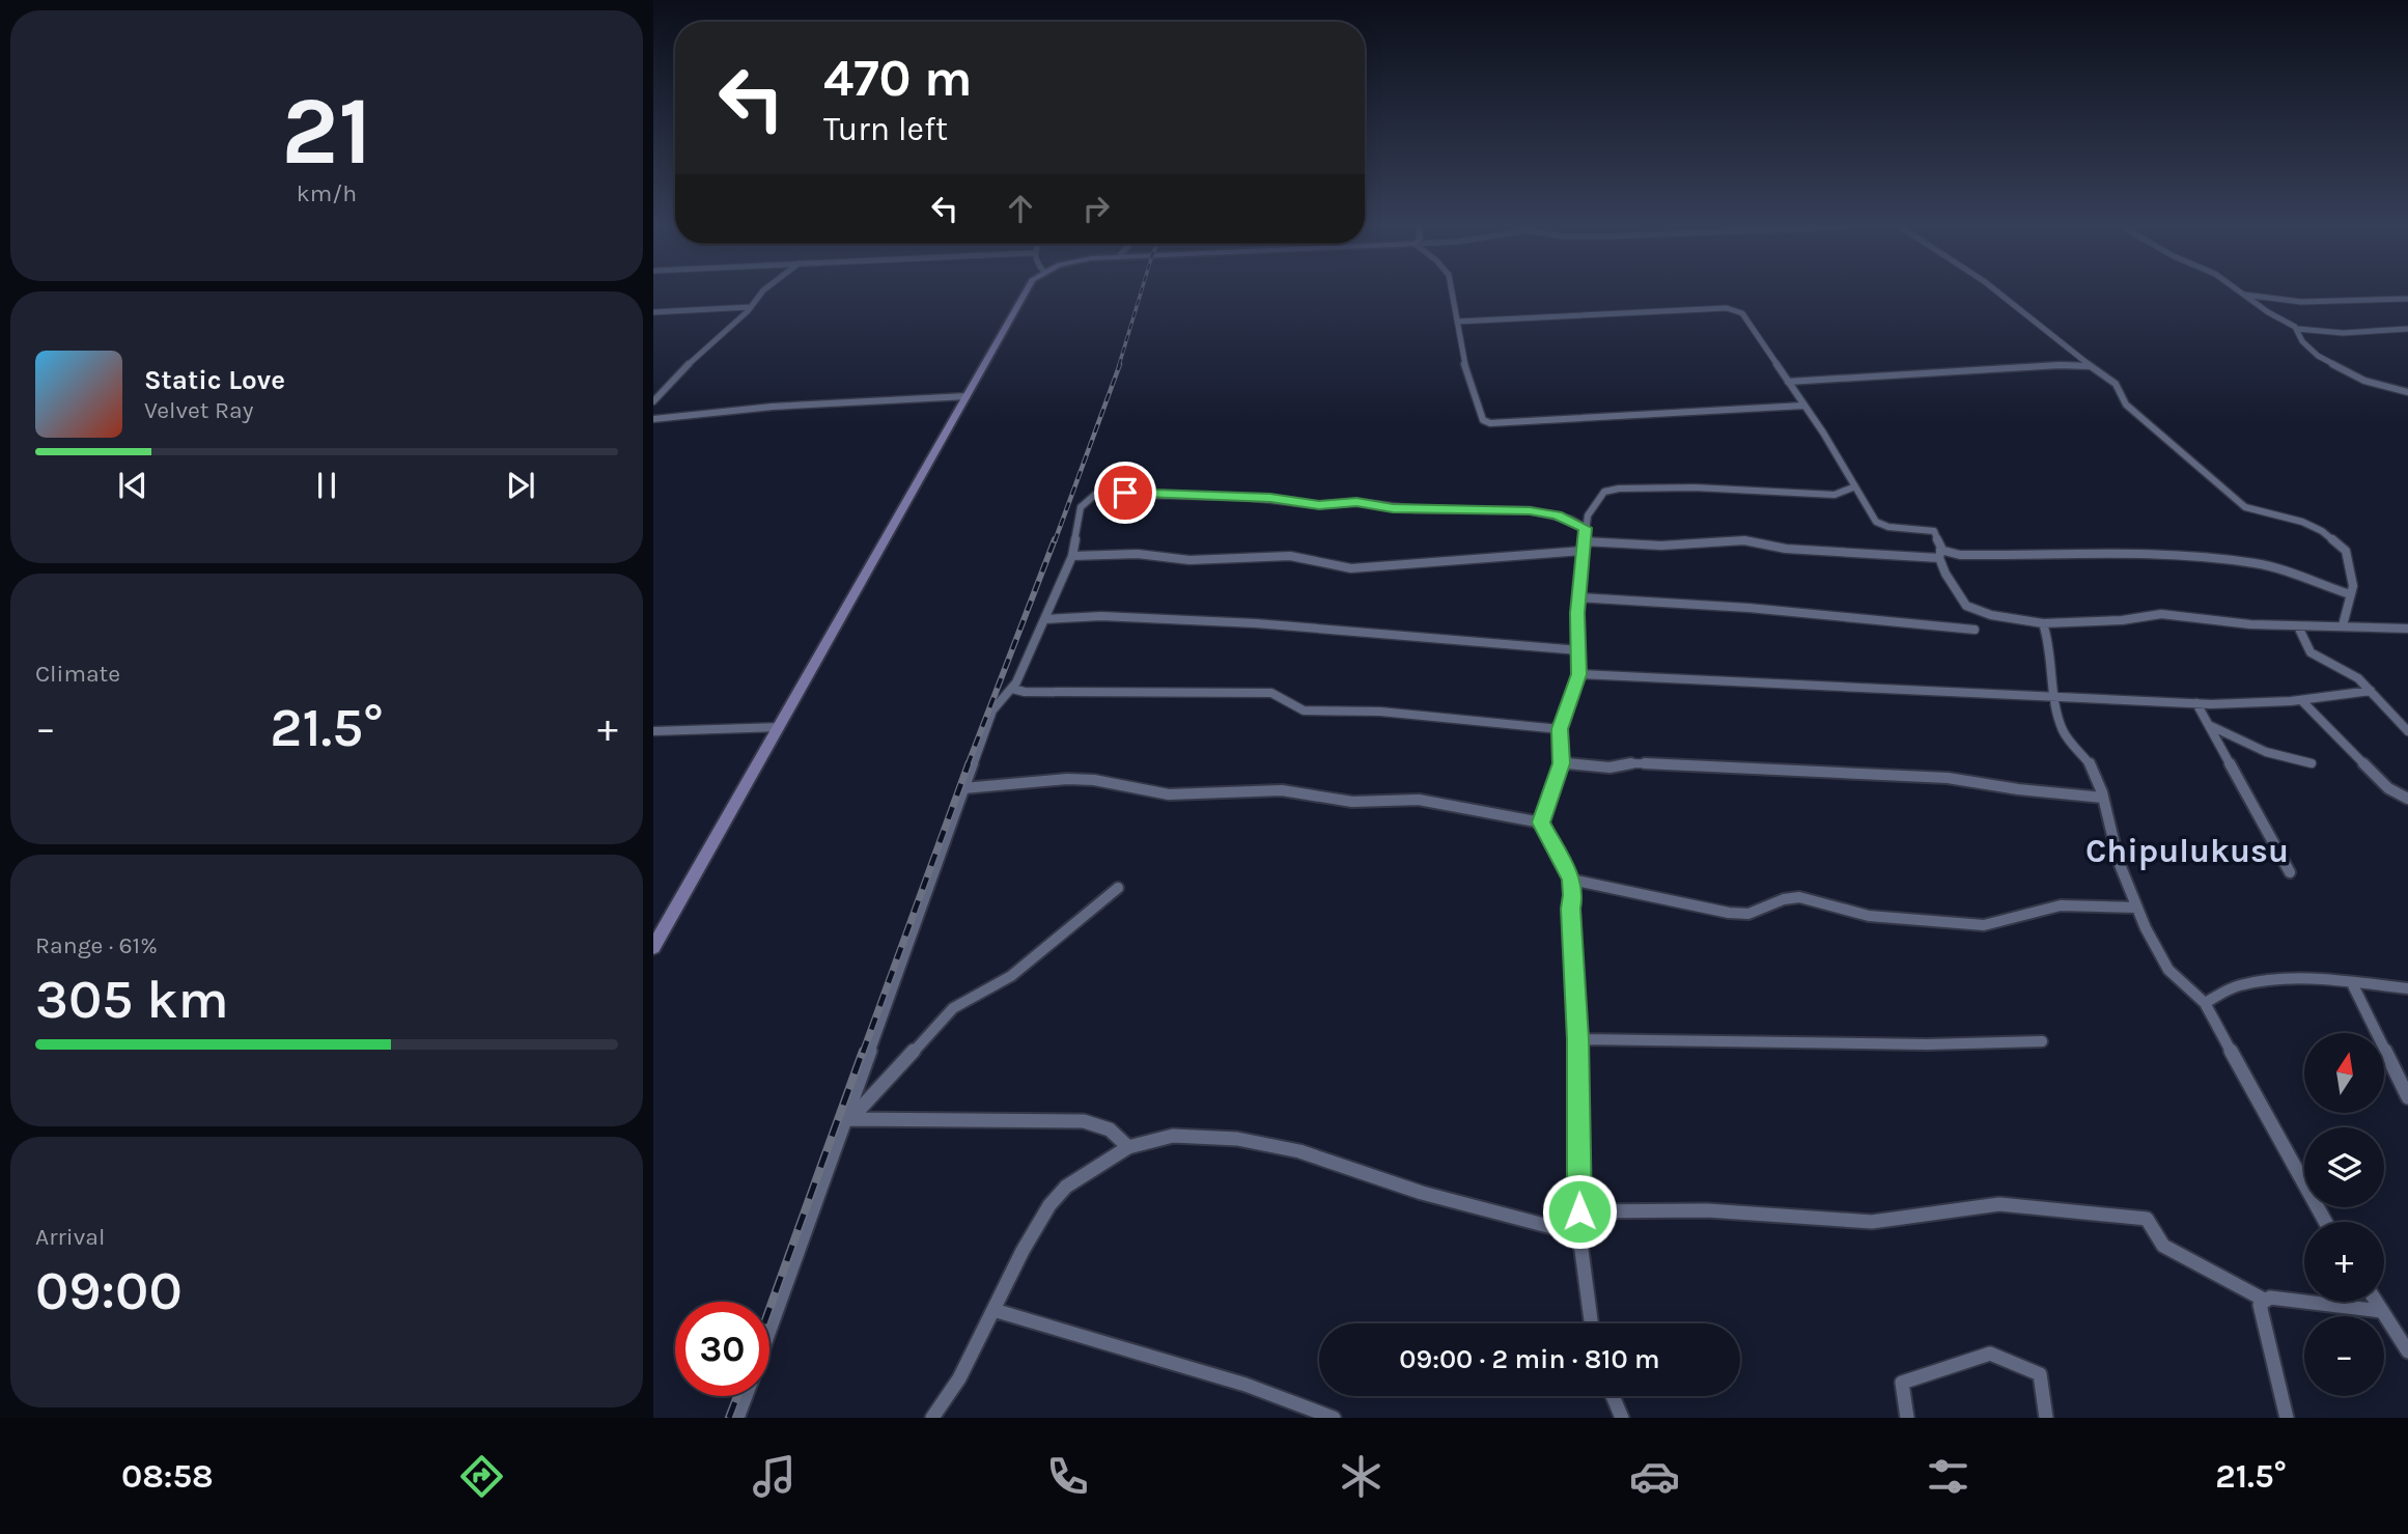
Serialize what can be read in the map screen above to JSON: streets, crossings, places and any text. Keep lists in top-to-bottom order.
{
  "districts": ["Chipulukusu"],
  "north": "top",
  "page": {
    "tile": [
      ["21", "km/h"],
      "Climate",
      ["Range · 61%", "305 km"],
      ["Arrival", "09:00"]
    ],
    "turn": ["470 m", "Turn left"],
    "song": ["Static Love", "Velvet Ray"],
    "heat": ["−", "21.5°", "+"],
    "map_buttons": ["+", "−"],
    "limit": "30",
    "trip": "09:00 · 2 min · 810 m",
    "tabs": ["08:58", "21.5°"]
  }
}
